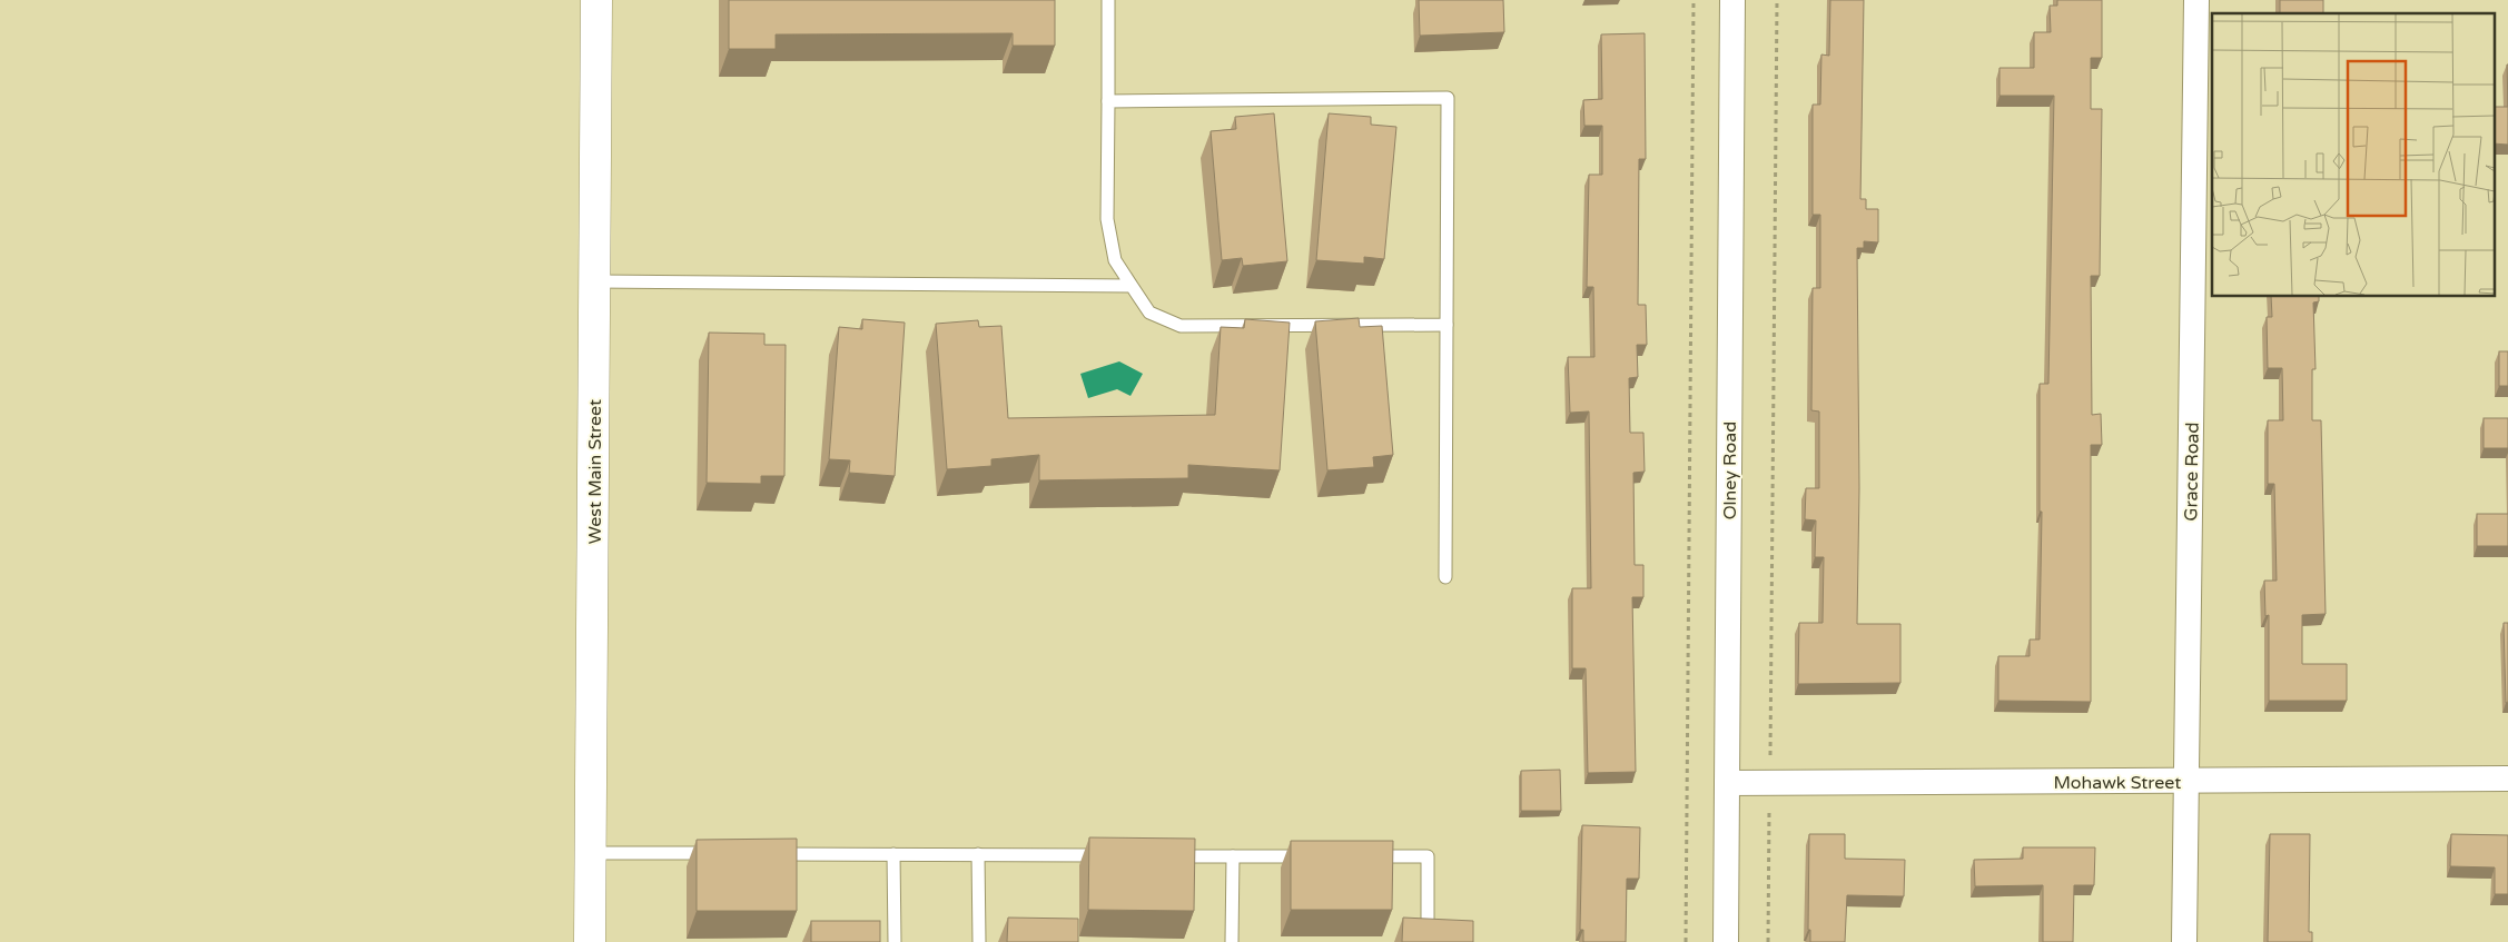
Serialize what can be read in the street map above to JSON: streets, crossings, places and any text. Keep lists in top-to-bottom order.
{
  "streets": {
    "main road": ["West Main Street"],
    "street": ["Olney Road", "Grace Road", "Mohawk Street"]
  },
  "crossings": [
    ["Olney Road", "Mohawk Street"],
    ["Grace Road", "Mohawk Street"]
  ]
}
